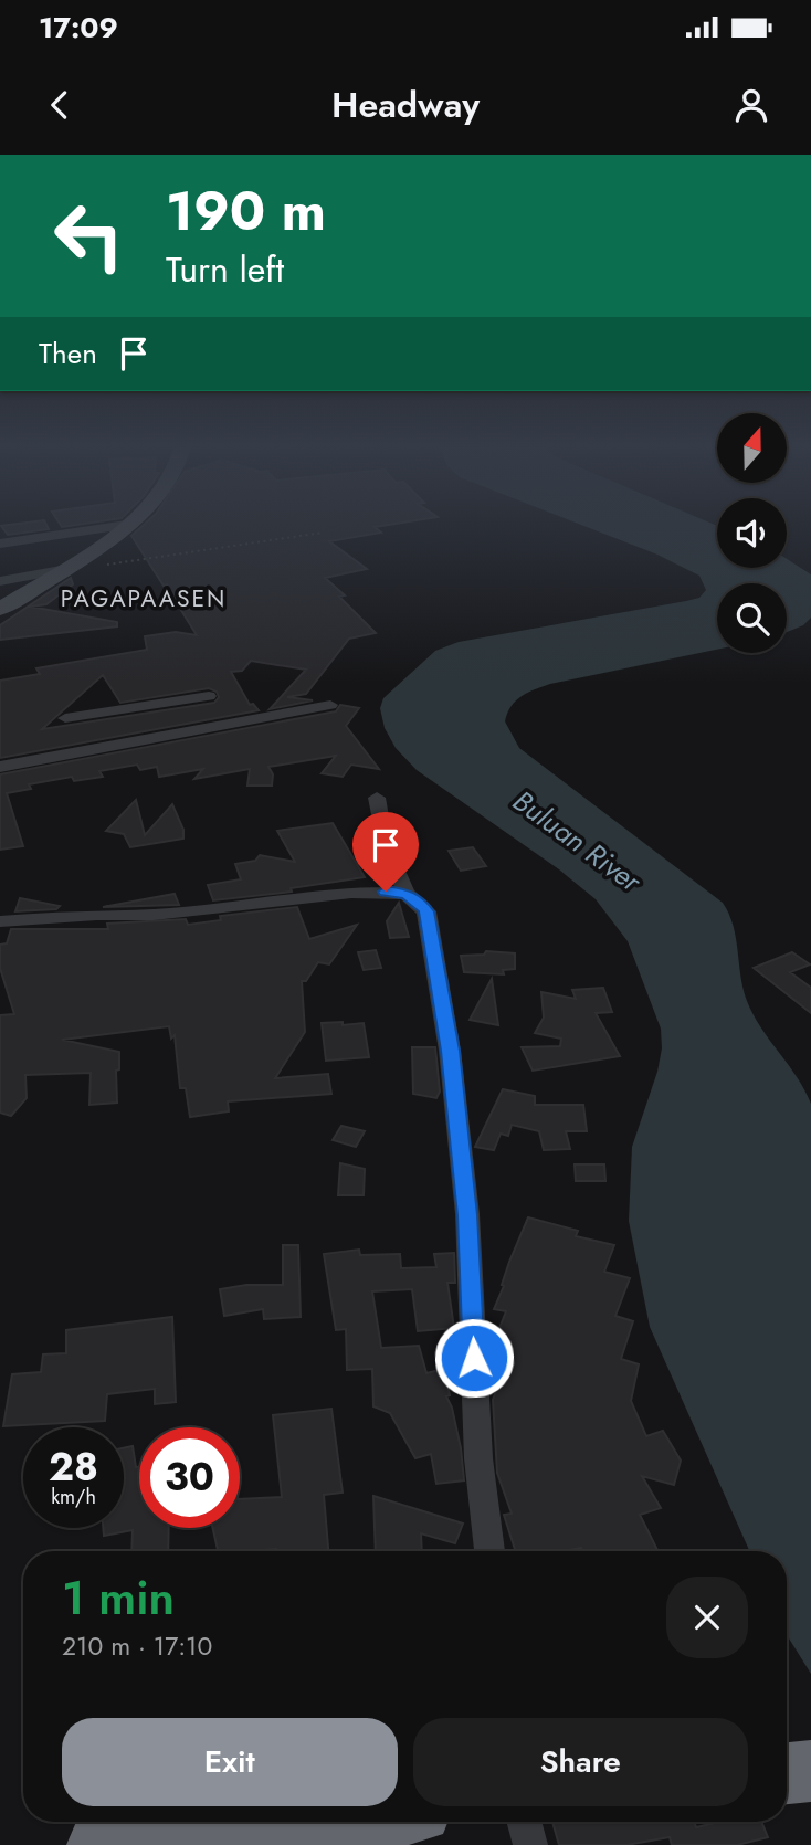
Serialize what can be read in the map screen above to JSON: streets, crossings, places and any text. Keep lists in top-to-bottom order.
{
  "districts": ["PAGAPAASEN"],
  "water": ["Buluan River"],
  "north": "top",
  "page": {
    "status": "17:09",
    "header": "Headway",
    "turn": ["190 m", "Turn left"],
    "then": "Then",
    "speed": "28 km/h",
    "limit": "30",
    "heading": ["1 min", "210 m · 17:10"],
    "buttons": ["Exit", "Share"]
  }
}
